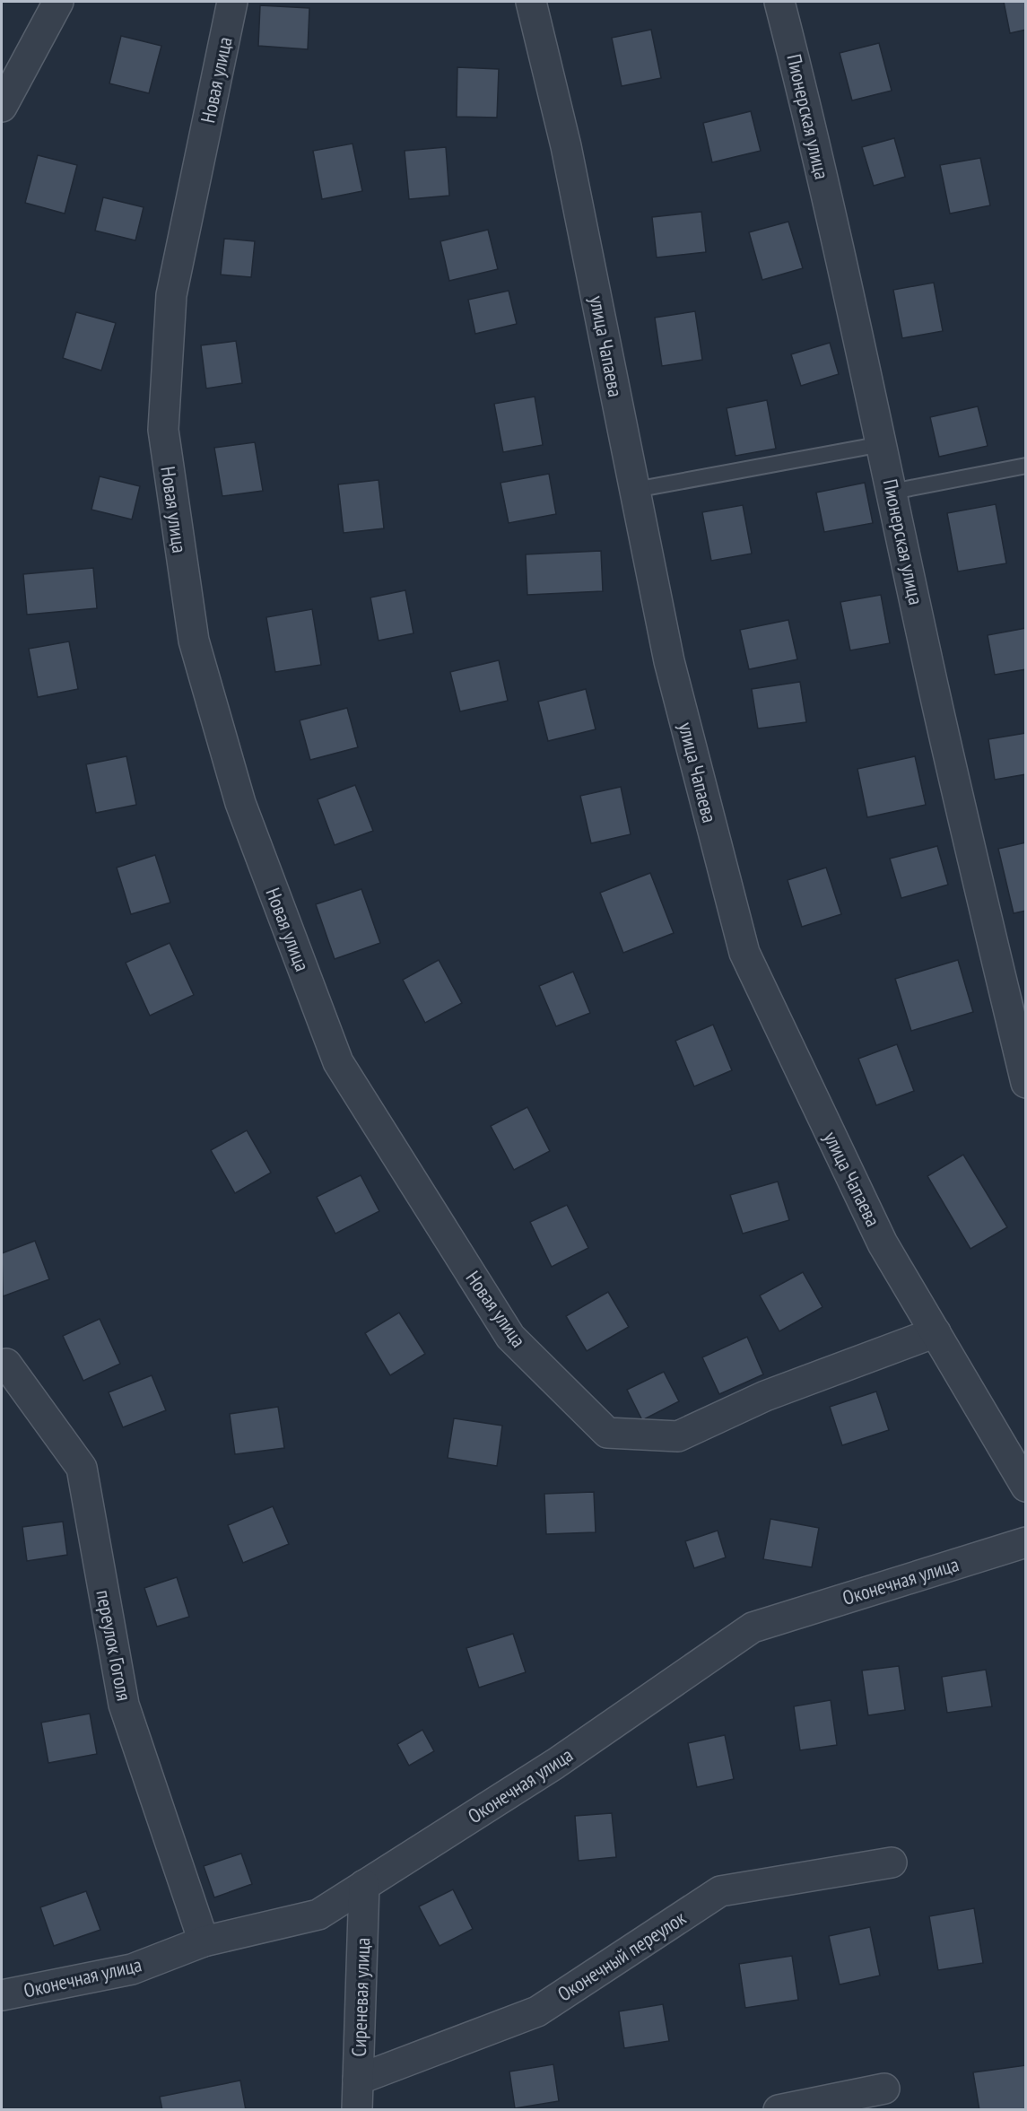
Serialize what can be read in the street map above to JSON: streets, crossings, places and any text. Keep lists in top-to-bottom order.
{
  "streets": {
    "street": [
      "Новая улица",
      "Пионерская улица",
      "улица Чапаева",
      "Оконечная улица",
      "переулок Гоголя",
      "Оконечный переулок",
      "Сиреневая улица"
    ]
  },
  "crossings": [
    ["Новая улица", "улица Чапаева"],
    ["Оконечная улица", "переулок Гоголя"],
    ["Оконечная улица", "Сиреневая улица"],
    ["Оконечный переулок", "Сиреневая улица"]
  ]
}
